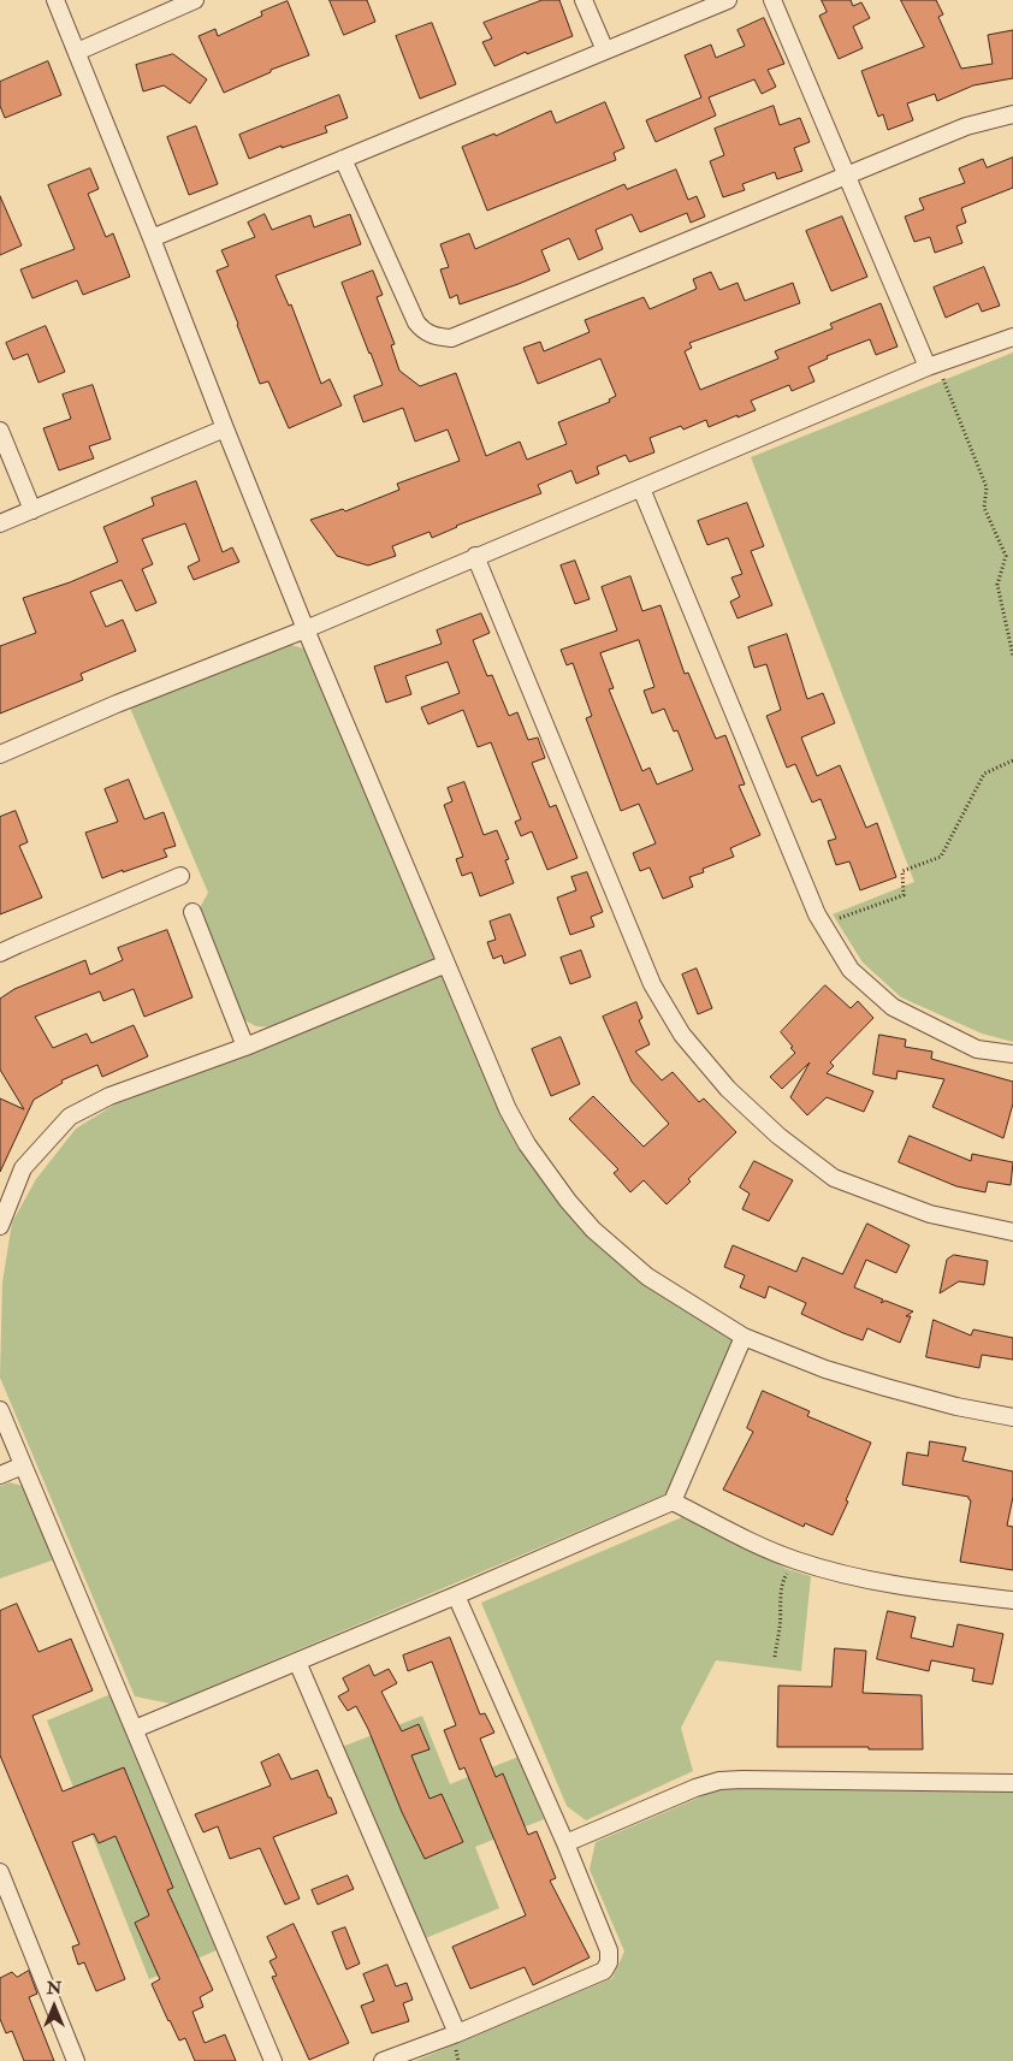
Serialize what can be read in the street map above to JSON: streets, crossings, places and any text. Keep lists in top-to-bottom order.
{
  "north": "top"
}
